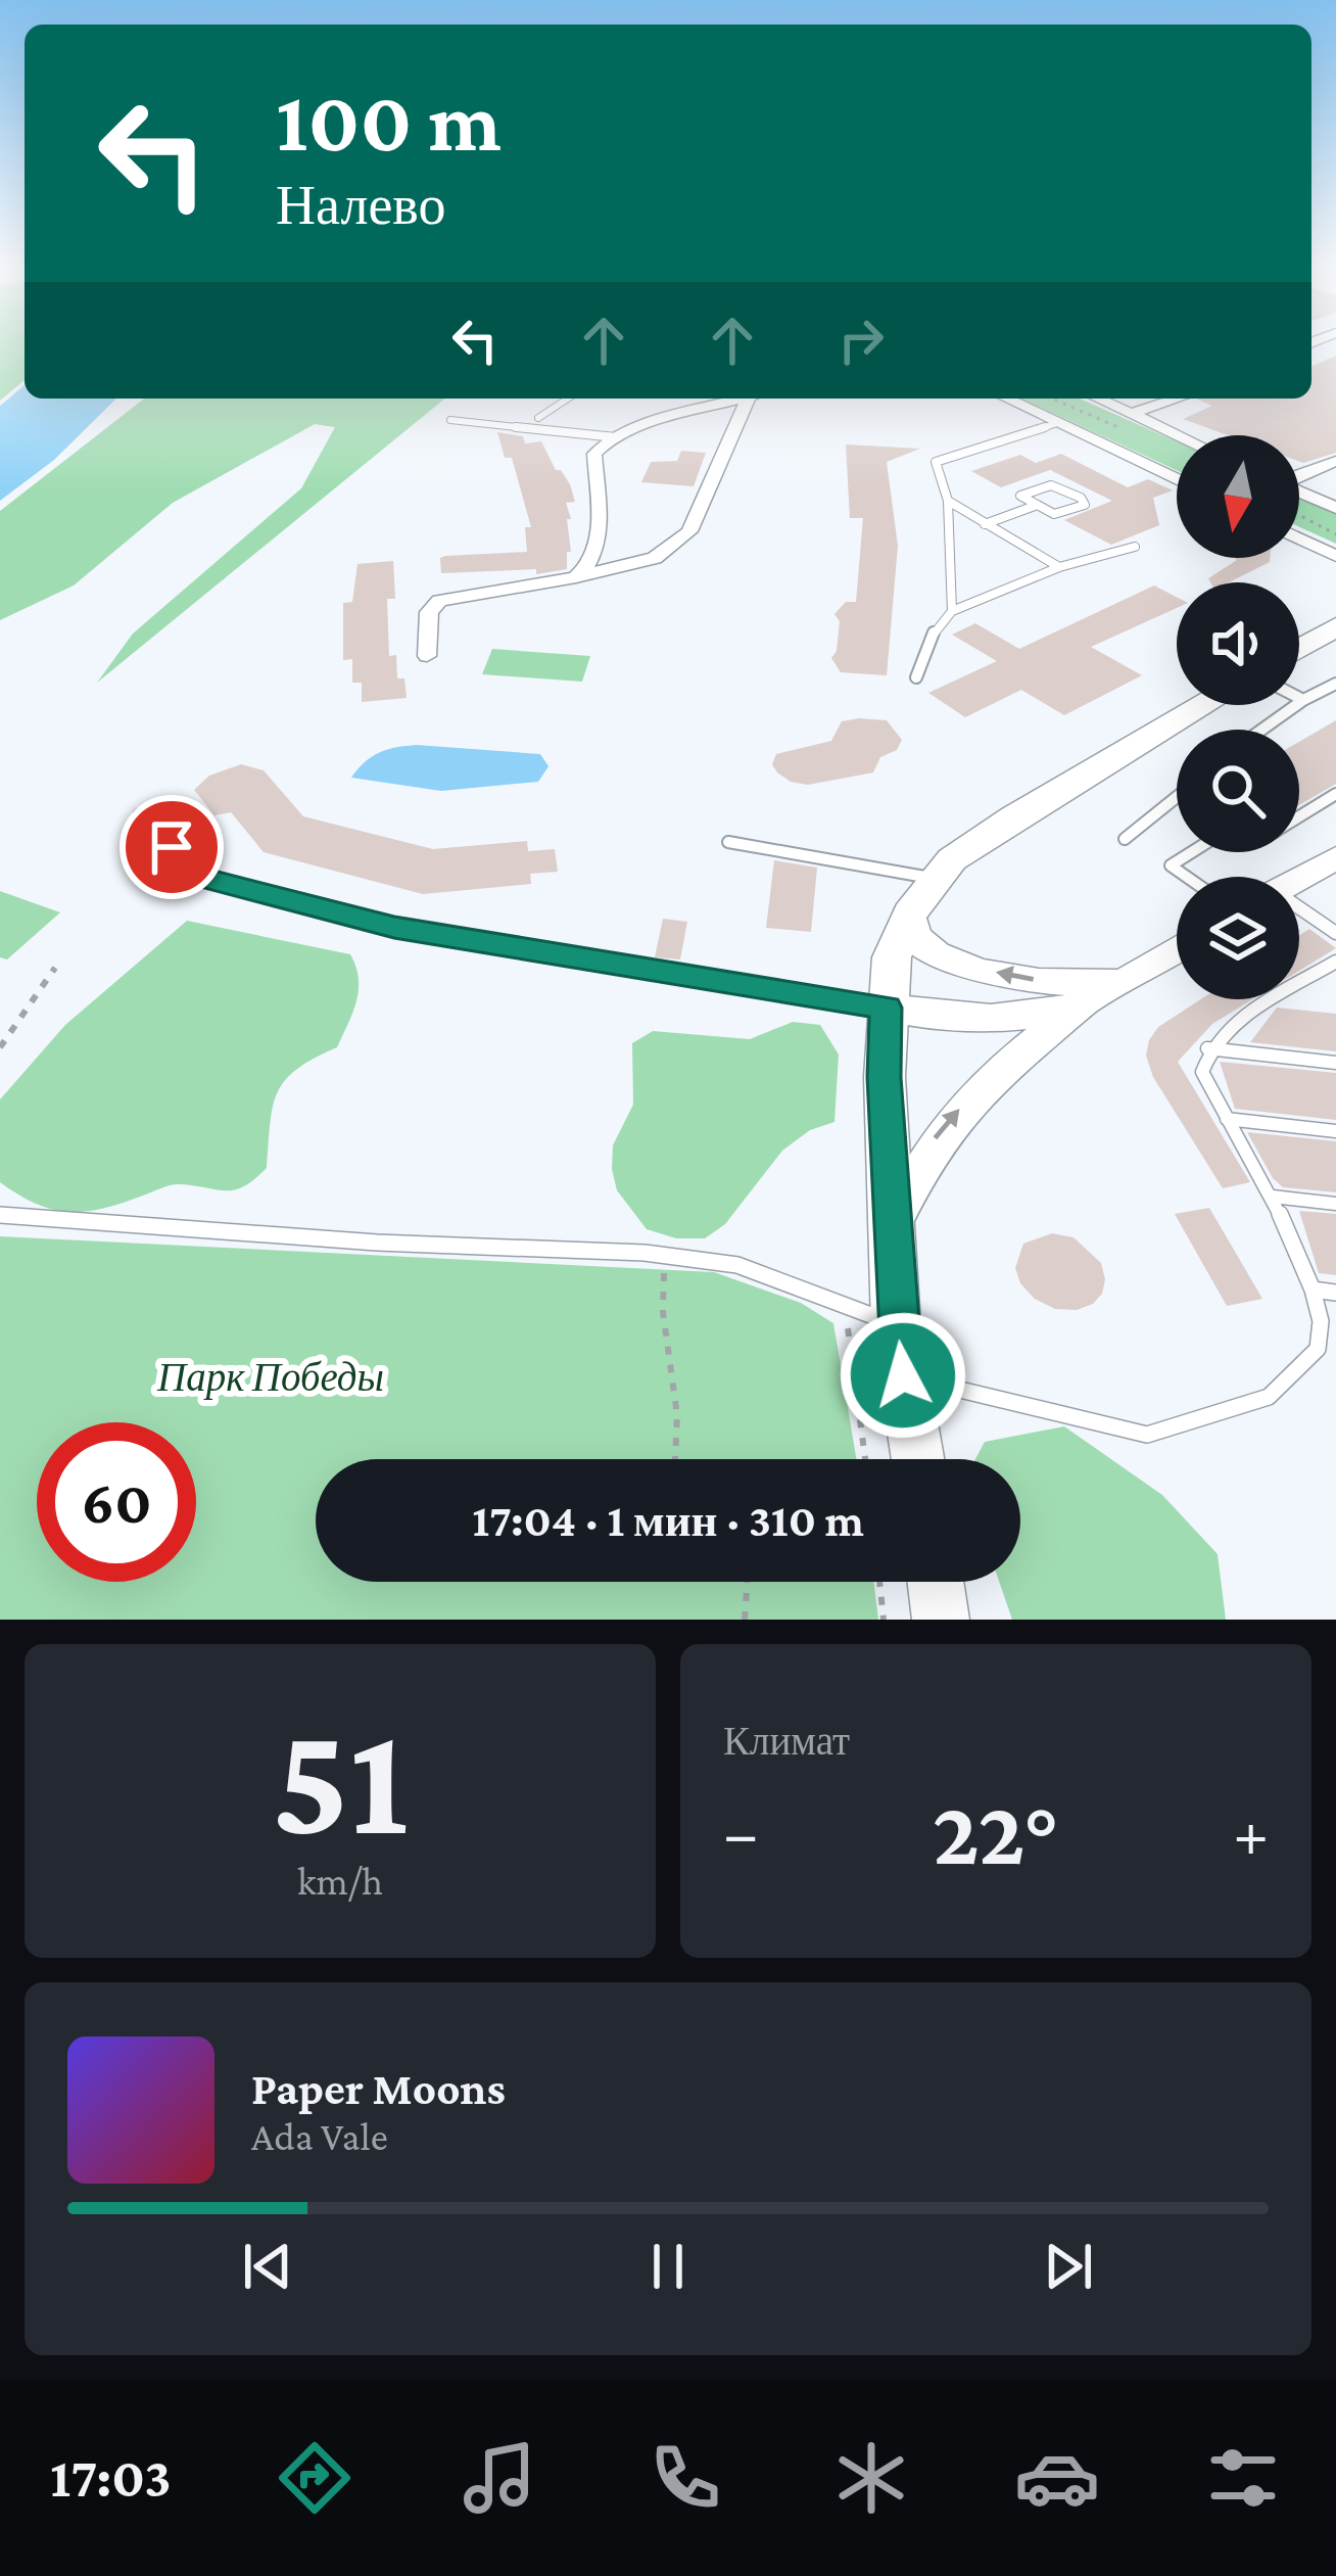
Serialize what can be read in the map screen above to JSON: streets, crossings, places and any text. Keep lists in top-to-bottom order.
{
  "parks": ["Парк Победы"],
  "north": "bottom",
  "page": {
    "turn": ["100 m", "Налево"],
    "limit": "60",
    "trip": "17:04 · 1 мин · 310 m",
    "tile": [
      ["51", "km/h"],
      "Климат"
    ],
    "heat": ["−", "22°", "+"],
    "song": ["Paper Moons", "Ada Vale"],
    "tabs": "17:03"
  }
}
